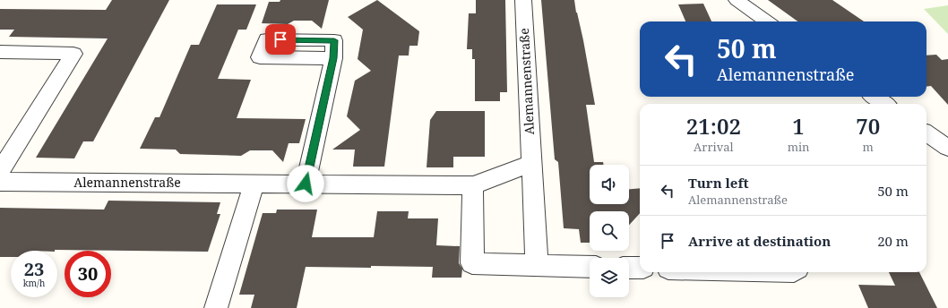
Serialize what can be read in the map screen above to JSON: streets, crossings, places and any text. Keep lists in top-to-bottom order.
{
  "streets": {
    "street": ["Alemannenstraße"]
  },
  "page": {
    "turn": ["50 m", "Alemannenstraße"],
    "eta": [
      "21:02",
      "Arrival",
      "1",
      "min",
      "70",
      "m"
    ],
    "list": [
      {
        "name": "Turn left",
        "note": "Alemannenstraße",
        "value": "50 m"
      },
      {
        "name": "Arrive at destination",
        "value": "20 m"
      }
    ],
    "speed": "23 km/h",
    "limit": "30"
  }
}
